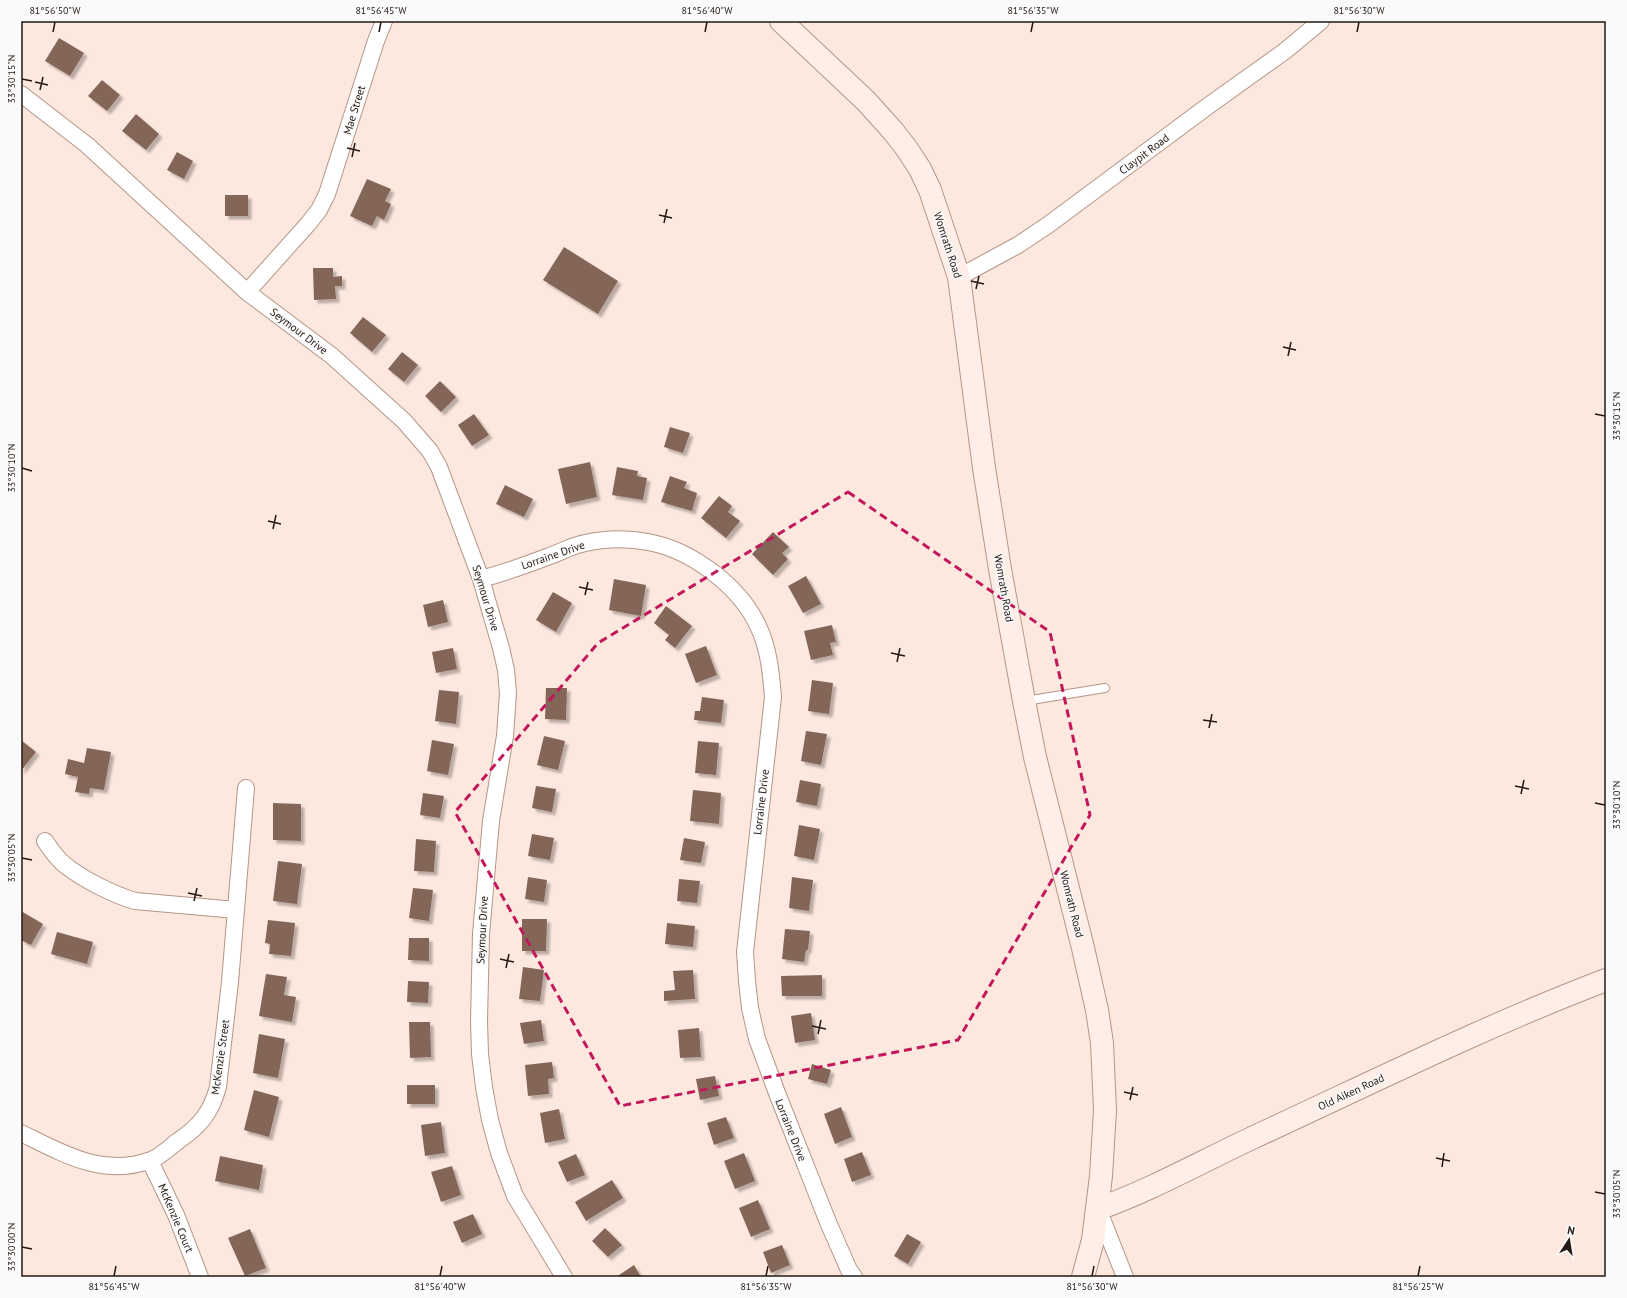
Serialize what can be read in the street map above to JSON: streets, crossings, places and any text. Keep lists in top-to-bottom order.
{
  "streets": {
    "street": [
      "Mae Street",
      "Claypit Road",
      "Womrath Road",
      "Seymour Drive",
      "Lorraine Drive",
      "McKenzie Street",
      "Old Aiken Road",
      "McKenzie Court"
    ]
  },
  "crossings": [
    ["Mae Street", "Seymour Drive"],
    ["Claypit Road", "Womrath Road"],
    ["Womrath Road", "Old Aiken Road"],
    ["Seymour Drive", "Lorraine Drive"],
    ["McKenzie Street", "McKenzie Court"]
  ],
  "north": "top",
  "coordinates": [
    "81°56'50\"W",
    "81°56'45\"W",
    "81°56'40\"W",
    "81°56'35\"W",
    "81°56'30\"W",
    "33°30'15\"N",
    "33°30'10\"N",
    "33°30'05\"N",
    "33°30'00\"N",
    "81°56'25\"W"
  ]
}
